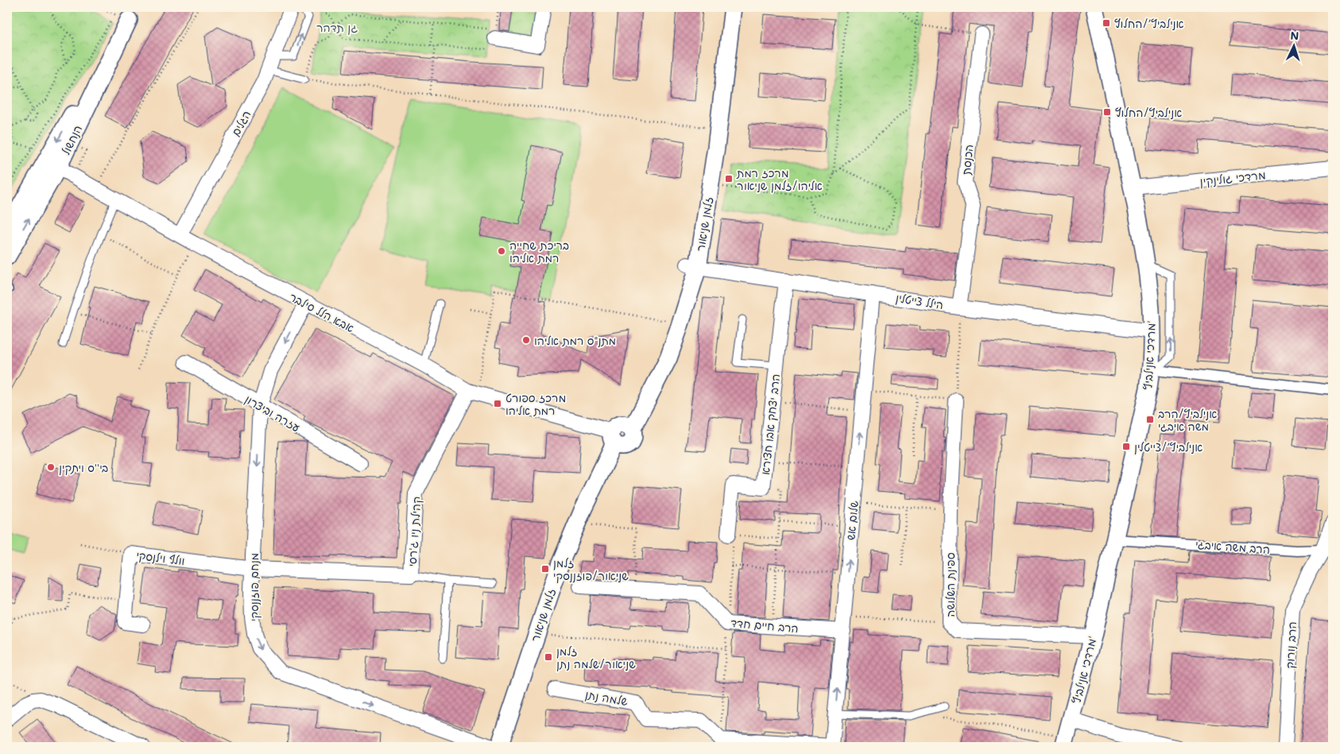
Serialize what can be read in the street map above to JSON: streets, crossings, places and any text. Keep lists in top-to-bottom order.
{
  "streets": {
    "street": [
      "הגלים",
      "הנחשול",
      "הכנסת",
      "מרדכי גולינקין",
      "זלמן שניאור",
      "הילל צייטלין",
      "אבא הלל סילבר",
      "מרדכי אנילביץ'",
      "עזרה וביצרון",
      "הרב יצחק אבו חצירא",
      "שלום אש",
      "קהילת ניו ג'רסי",
      "הרב משה איבגי",
      "וולף וילנסקי",
      "ספינת השלושה",
      "מנחם פוזננסקי",
      "הרב חיים חדד",
      "הרב נורוק",
      "שלמה נתן"
    ]
  },
  "crossings": [
    ["הגלים", "אבא הלל סילבר"],
    ["הנחשול", "אבא הלל סילבר"],
    ["הכנסת", "הילל צייטלין"],
    ["מרדכי גולינקין", "מרדכי אנילביץ'"],
    ["זלמן שניאור", "הילל צייטלין"],
    ["זלמן שניאור", "אבא הלל סילבר"],
    ["הילל צייטלין", "מרדכי אנילביץ'"],
    ["הילל צייטלין", "הרב יצחק אבו חצירא"],
    ["הילל צייטלין", "שלום אש"],
    ["אבא הלל סילבר", "קהילת ניו ג'רסי"],
    ["אבא הלל סילבר", "מנחם פוזננסקי"],
    ["מרדכי אנילביץ'", "הרב משה איבגי"],
    ["מרדכי אנילביץ'", "ספינת השלושה"],
    ["עזרה וביצרון", "מנחם פוזננסקי"],
    ["שלום אש", "הרב חיים חדד"],
    ["קהילת ניו ג'רסי", "וולף וילנסקי"],
    ["קהילת ניו ג'רסי", "מנחם פוזננסקי"],
    ["הרב משה איבגי", "הרב נורוק"],
    ["וולף וילנסקי", "מנחם פוזננסקי"]
  ],
  "one_way": ["שלום אש"],
  "parks": ["גן תדהר"],
  "places": {
    "transit": [
      "אנילביץ׳/החלוץ",
      "אנילביץ/החלוץ",
      "מרכז רמת אליהו/זלמן שניאור",
      "מרכז ספורט רמת אליהו",
      "אנילביץ/הרב משה איבגי",
      "אנילביץ׳/צייטלין",
      "זלמן שניאור/פוזננסקי",
      "זלמן שניאור/שלמה נתן"
    ],
    "other": ["בריכת שחייה רמת אליהו", "מתנ\"ס רמת אליהו", "בי''ס ויתקין"]
  },
  "north": "top"
}
